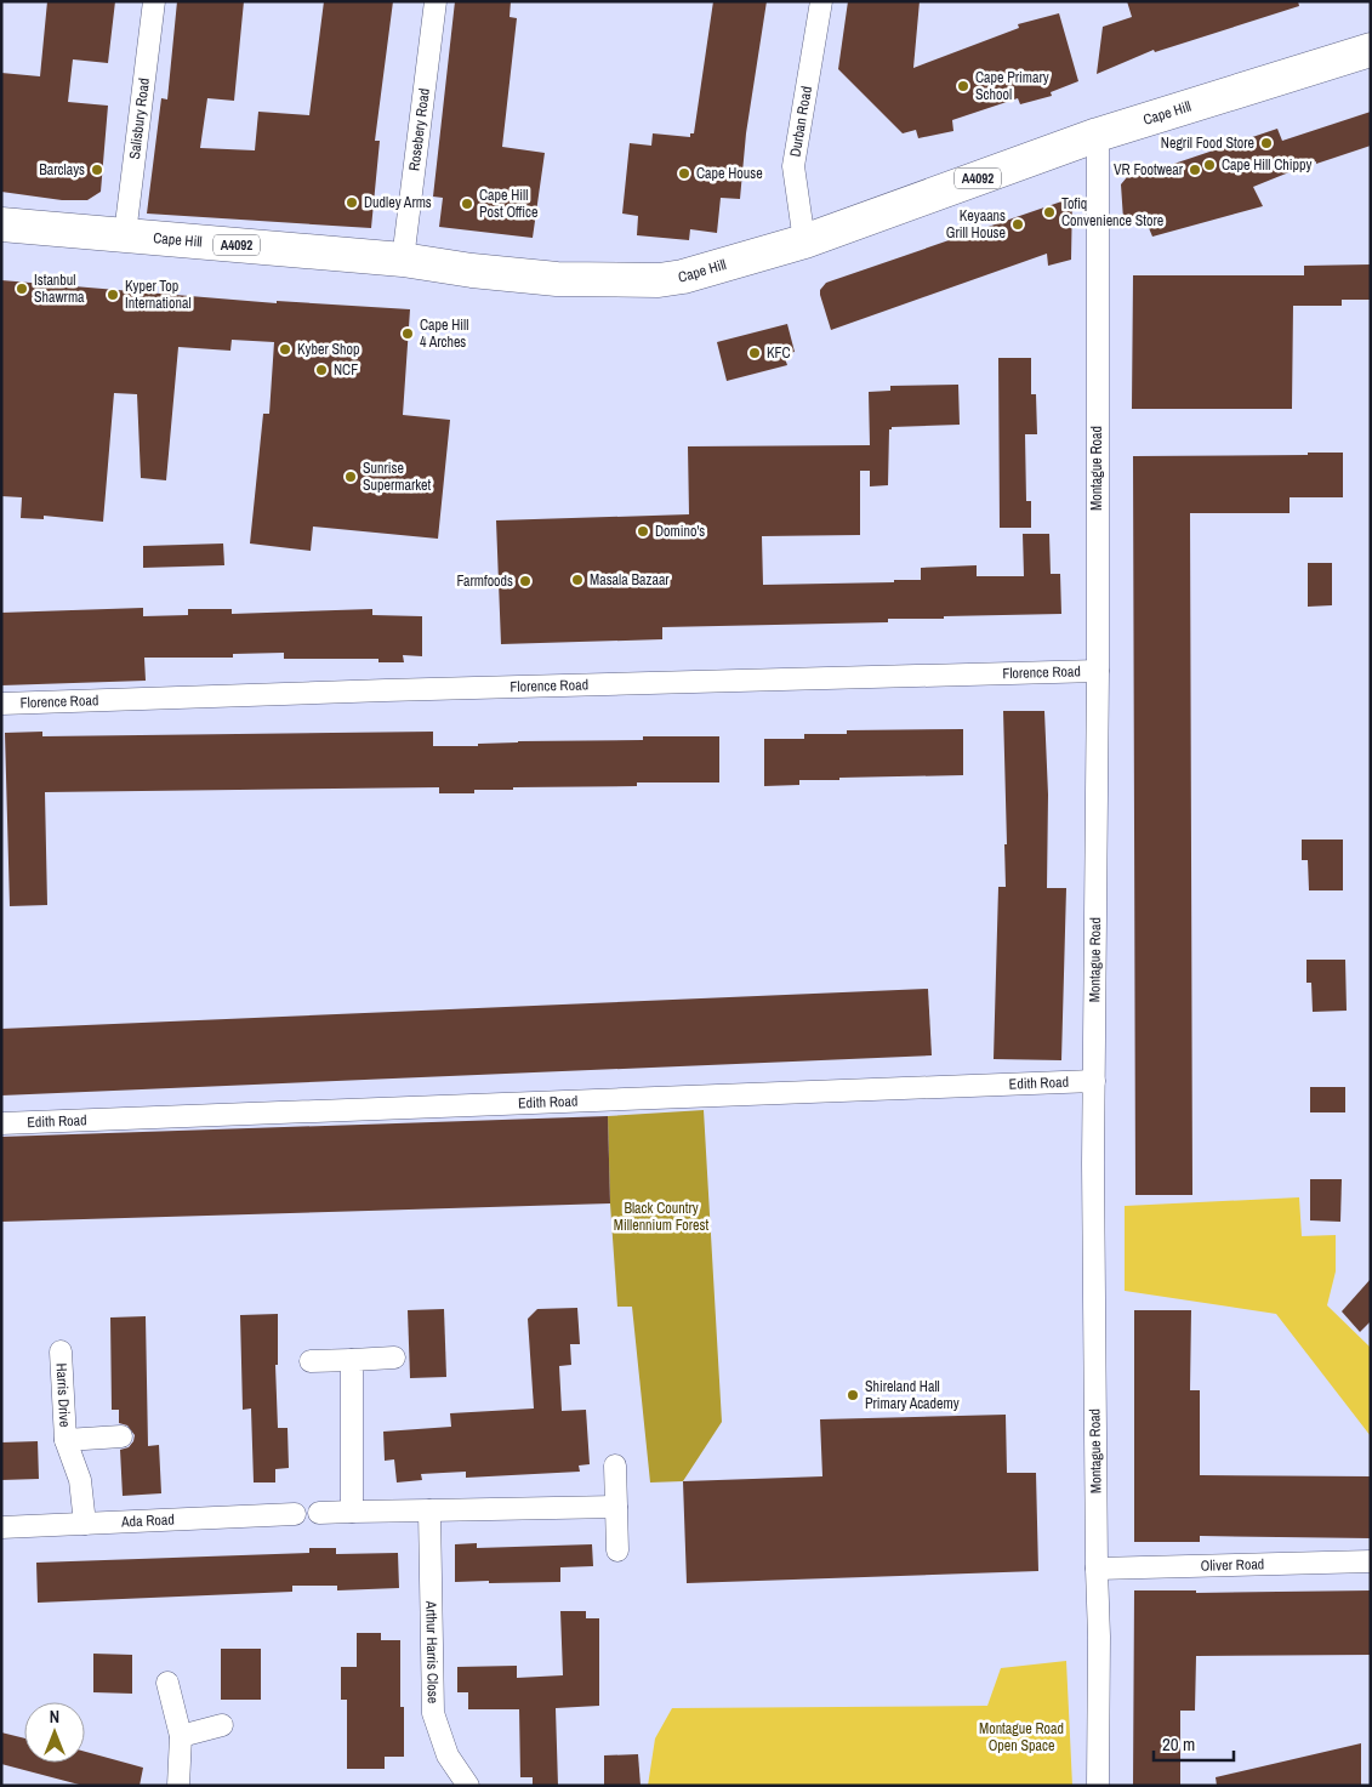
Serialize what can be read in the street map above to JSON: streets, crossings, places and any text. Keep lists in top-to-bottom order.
{
  "streets": {
    "main road": ["Cape Hill", "A4092"],
    "street": [
      "Salisbury Road",
      "Durban Road",
      "Rosebery Road",
      "Montague Road",
      "Florence Road",
      "Edith Road",
      "Harris Drive",
      "Ada Road",
      "Oliver Road",
      "Arthur Harris Close"
    ]
  },
  "crossings": [
    ["Cape Hill", "Salisbury Road"],
    ["Cape Hill", "Durban Road"],
    ["Cape Hill", "Rosebery Road"],
    ["Cape Hill", "Montague Road"],
    ["Montague Road", "Florence Road"],
    ["Montague Road", "Edith Road"],
    ["Montague Road", "Oliver Road"],
    ["Harris Drive", "Ada Road"]
  ],
  "parks": ["Black Country Millennium Forest", "Montague Road Open Space"],
  "places": [
    "Cape Primary School",
    "Negril Food Store",
    "Cape Hill Chippy",
    "Barclays",
    "VR Footwear",
    "Cape House",
    "Dudley Arms",
    "Cape Hill Post Office",
    "Tofiq Convenience Store",
    "Keyaans Grill House",
    "Istanbul Shawrma",
    "Kyper Top International",
    "Cape Hill 4 Arches",
    "Kyber Shop",
    "KFC",
    "NCF",
    "Sunrise Supermarket",
    "Domino's",
    "Masala Bazaar",
    "Farmfoods",
    "Shireland Hall Primary Academy"
  ],
  "scale_bar": "20 m",
  "north": "top"
}
